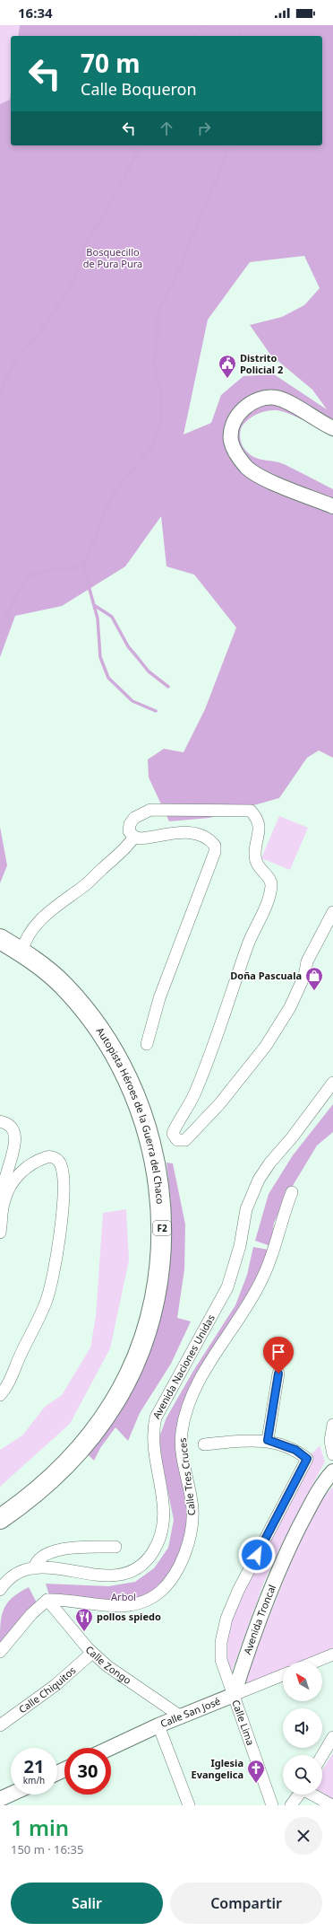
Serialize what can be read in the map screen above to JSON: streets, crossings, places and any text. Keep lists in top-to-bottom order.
{
  "streets": {
    "highway": ["Autopista Héroes de la Guerra del Chaco", "F2"],
    "street": [
      "Avenida Naciones Unidas",
      "Calle Tres Cruces",
      "Avenida Troncal",
      "Calle Zongo",
      "Calle Chiquitos",
      "Calle San José",
      "Calle Lima"
    ]
  },
  "crossings": [
    ["Calle Tres Cruces", "Calle Zongo"],
    ["Avenida Troncal", "Calle San José"],
    ["Avenida Troncal", "Calle Lima"],
    ["Calle Zongo", "Calle Chiquitos"],
    ["Calle Zongo", "Calle San José"],
    ["Calle San José", "Calle Lima"]
  ],
  "parks": ["Bosquecillo de Pura Pura", "Arbol"],
  "places": {
    "public building": ["Distrito Policial 2"],
    "shop": ["Doña Pascuala"],
    "restaurant": ["pollos spiedo"],
    "church": ["Iglesia Evangelica"]
  },
  "north": "top left",
  "page": {
    "status": "16:34",
    "turn": ["70 m", "Calle Boqueron"],
    "speed": "21 km/h",
    "limit": "30",
    "heading": ["1 min", "150 m · 16:35"],
    "buttons": ["Salir", "Compartir"]
  }
}
